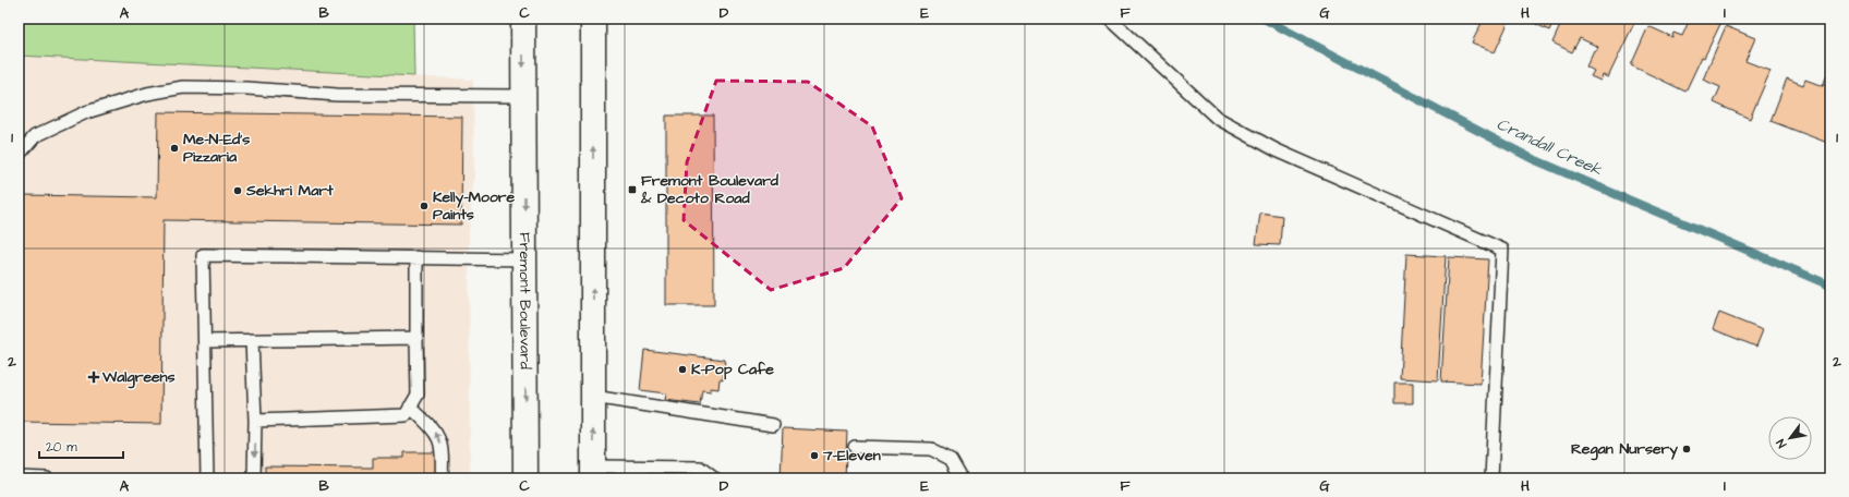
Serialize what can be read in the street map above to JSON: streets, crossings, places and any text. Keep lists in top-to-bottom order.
{
  "streets": {
    "main road": ["Fremont Boulevard"]
  },
  "water": ["Crandall Creek"],
  "places": {
    "other": [
      "Me-N-Ed's Pizzaria",
      "Sekhri Mart",
      "Kelly-Moore Paints",
      "K-Pop Cafe",
      "Regan Nursery",
      "7-Eleven"
    ],
    "transit": ["Fremont Boulevard & Decoto Road"],
    "health": ["Walgreens"]
  },
  "scale_bar": "20 m",
  "north": "bottom left",
  "grid": {
    "columns": [
      "A",
      "B",
      "C",
      "D",
      "E",
      "F",
      "G",
      "H",
      "I"
    ],
    "rows": ["1", "2"]
  }
}
